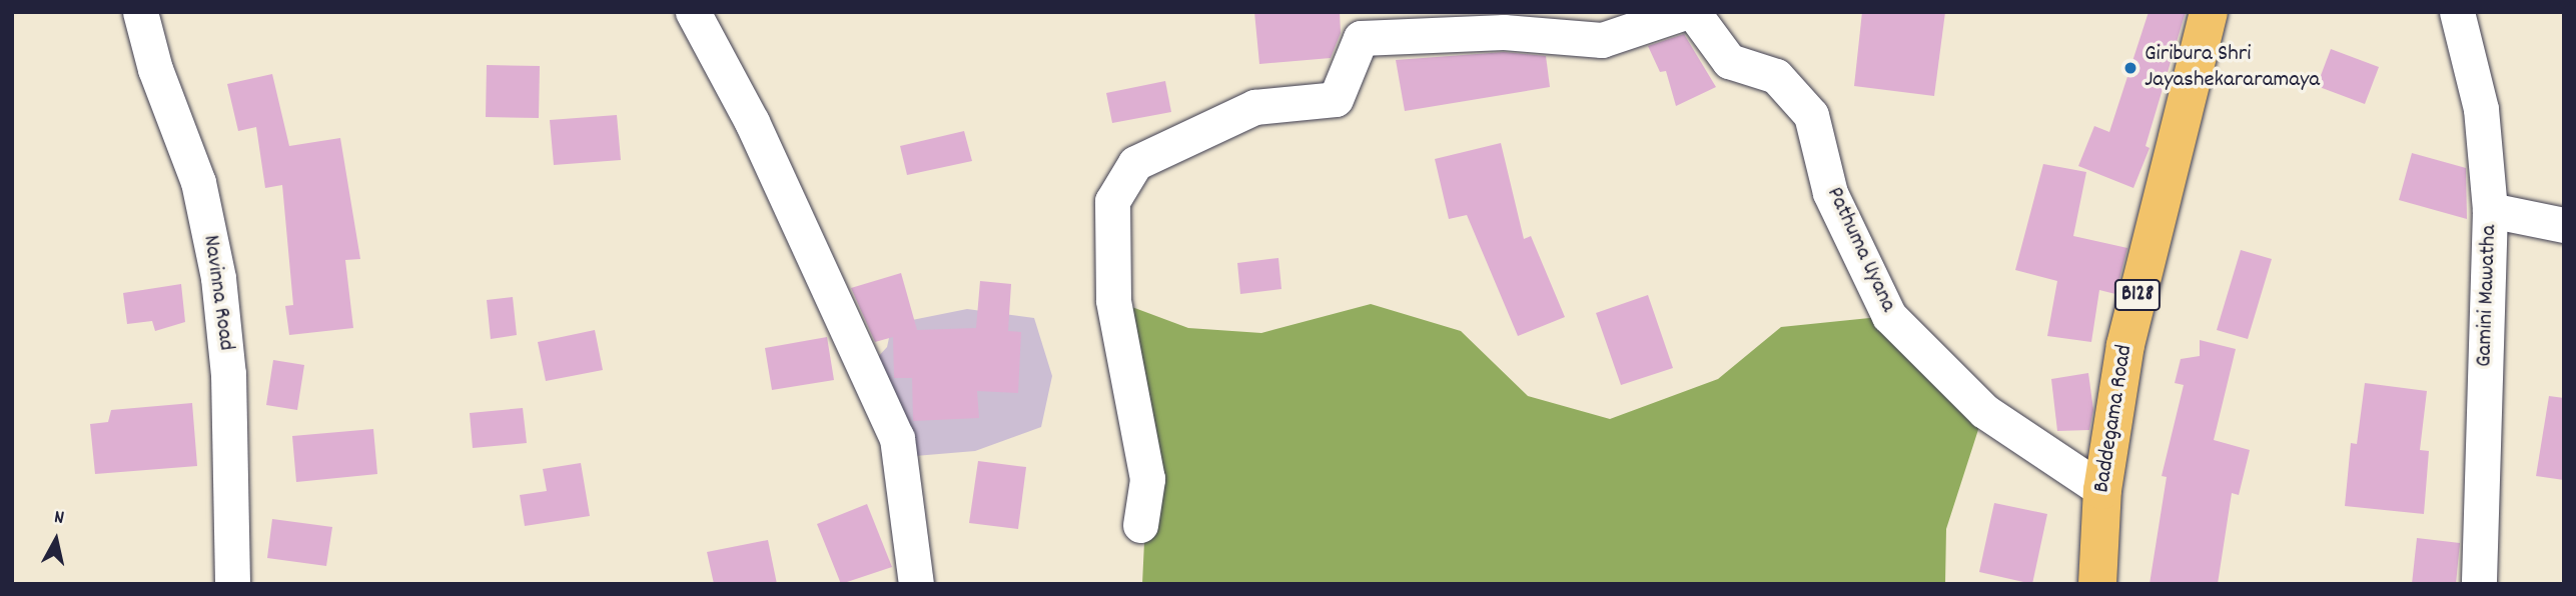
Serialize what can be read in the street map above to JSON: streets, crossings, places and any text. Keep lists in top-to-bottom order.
{
  "streets": {
    "main road": ["B128", "Baddegama Road"],
    "street": ["Pathuma Uyana", "Navinna Road", "Gamini Mawatha"]
  },
  "crossings": [
    ["Pathuma Uyana", "Baddegama Road"]
  ],
  "places": ["Giribura Shri Jayashekararamaya"],
  "north": "top"
}
